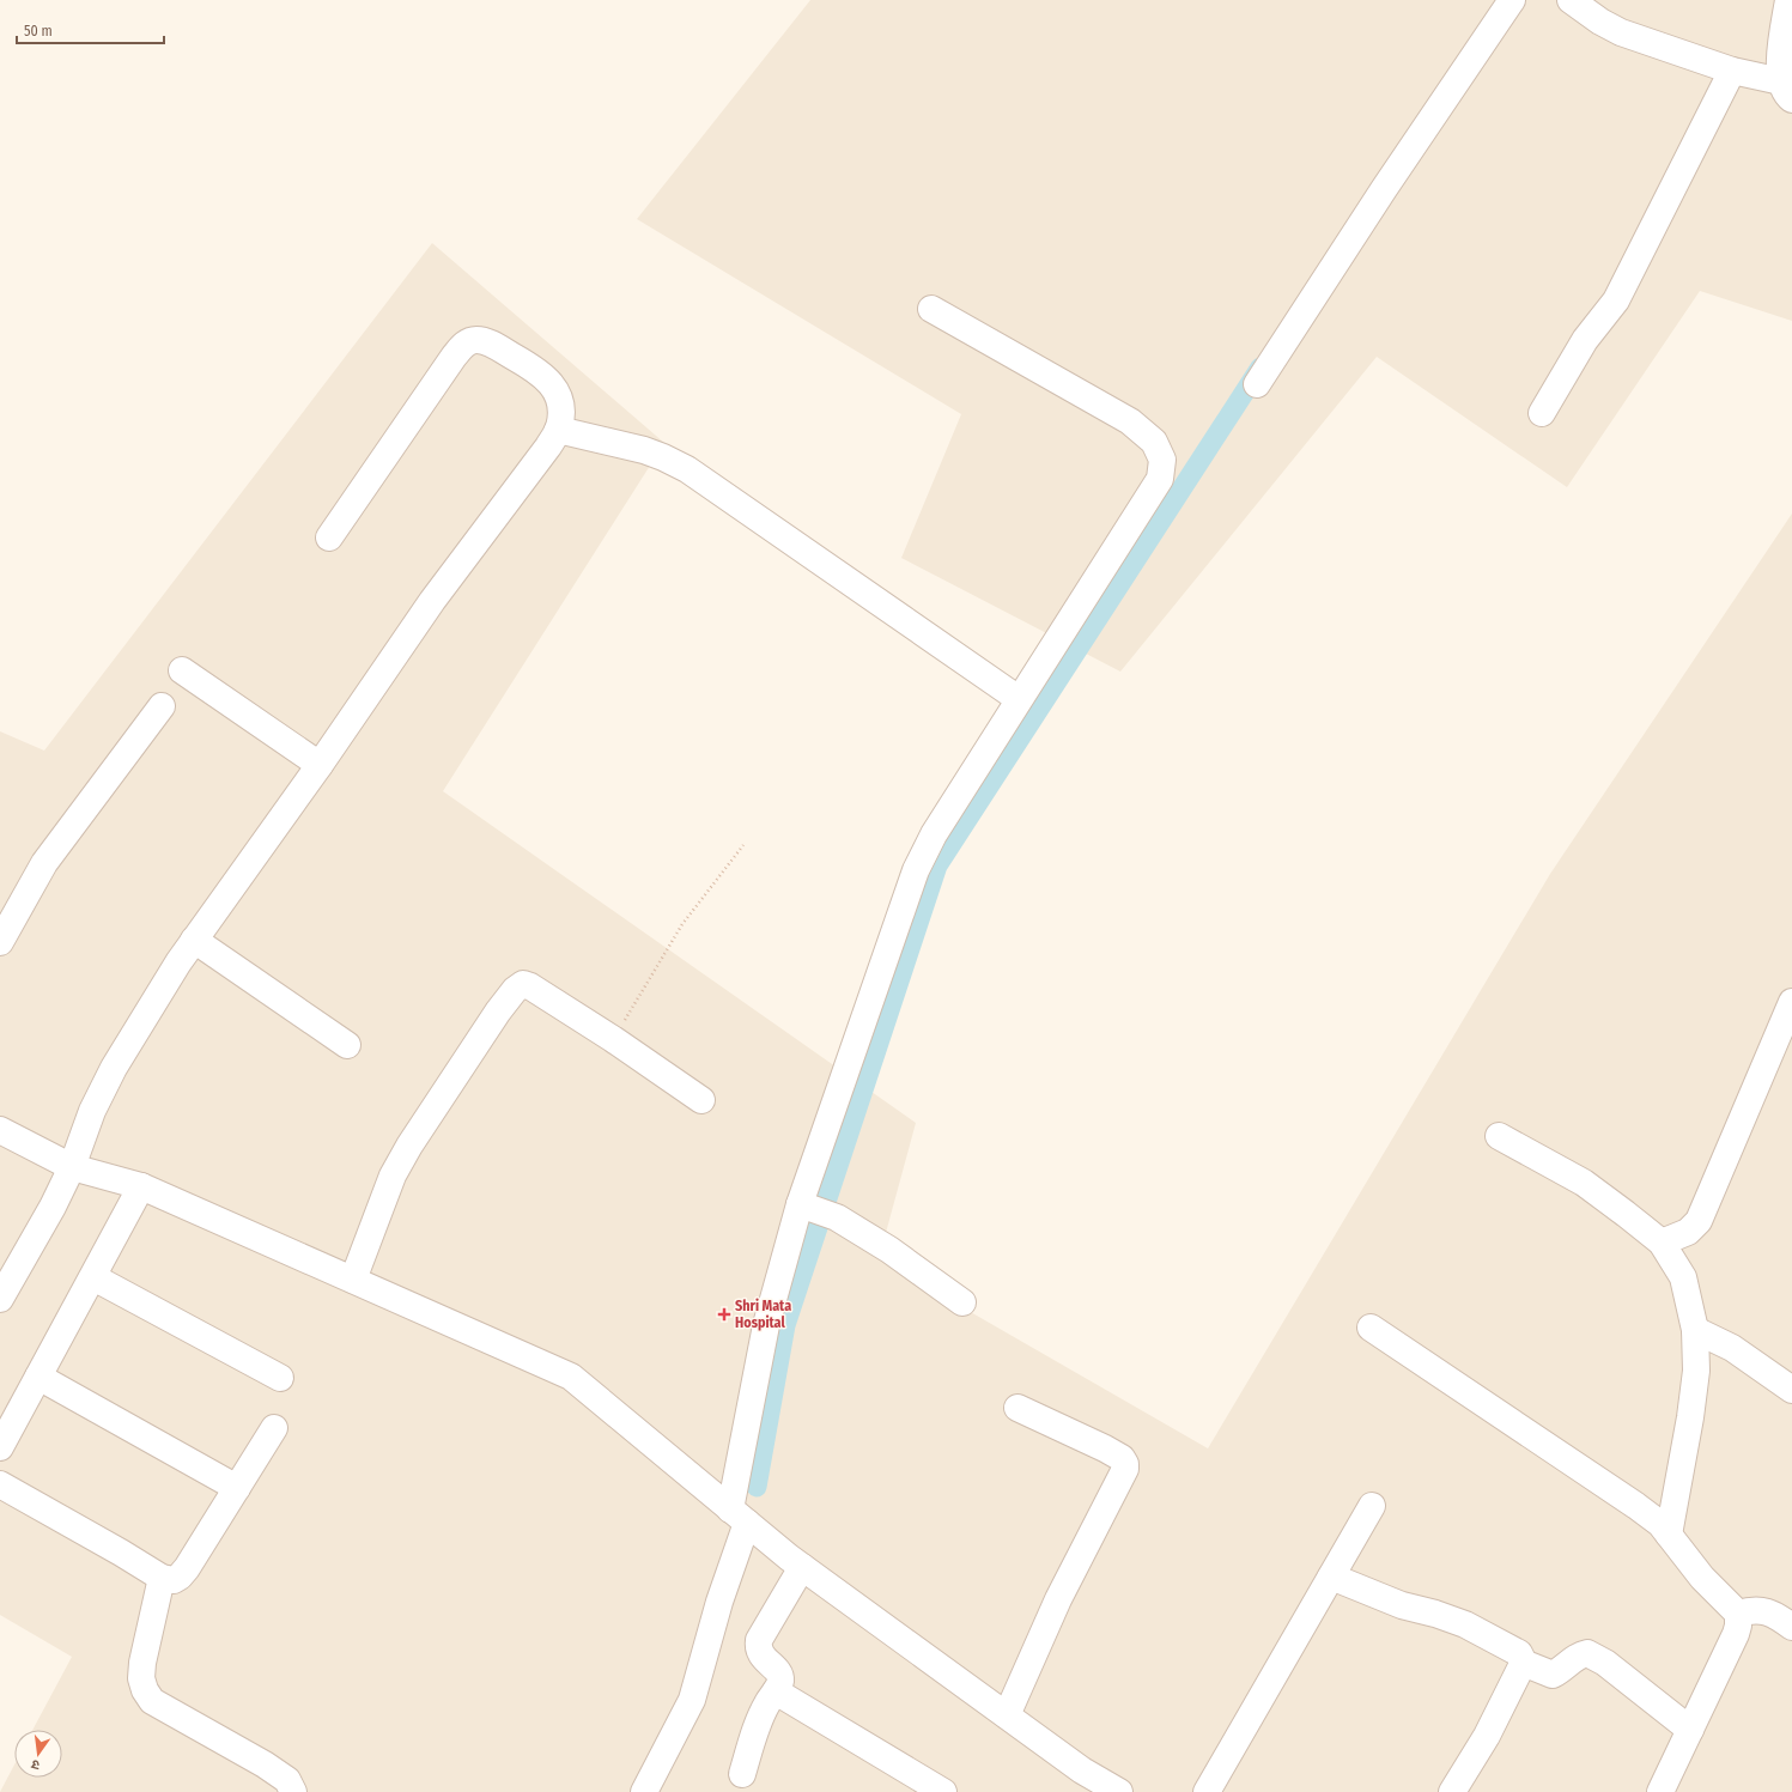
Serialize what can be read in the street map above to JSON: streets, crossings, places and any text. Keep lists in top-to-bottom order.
{
  "places": {
    "health": ["Shri Mata Hospital"]
  },
  "scale_bar": "50 m",
  "north": "bottom"
}
